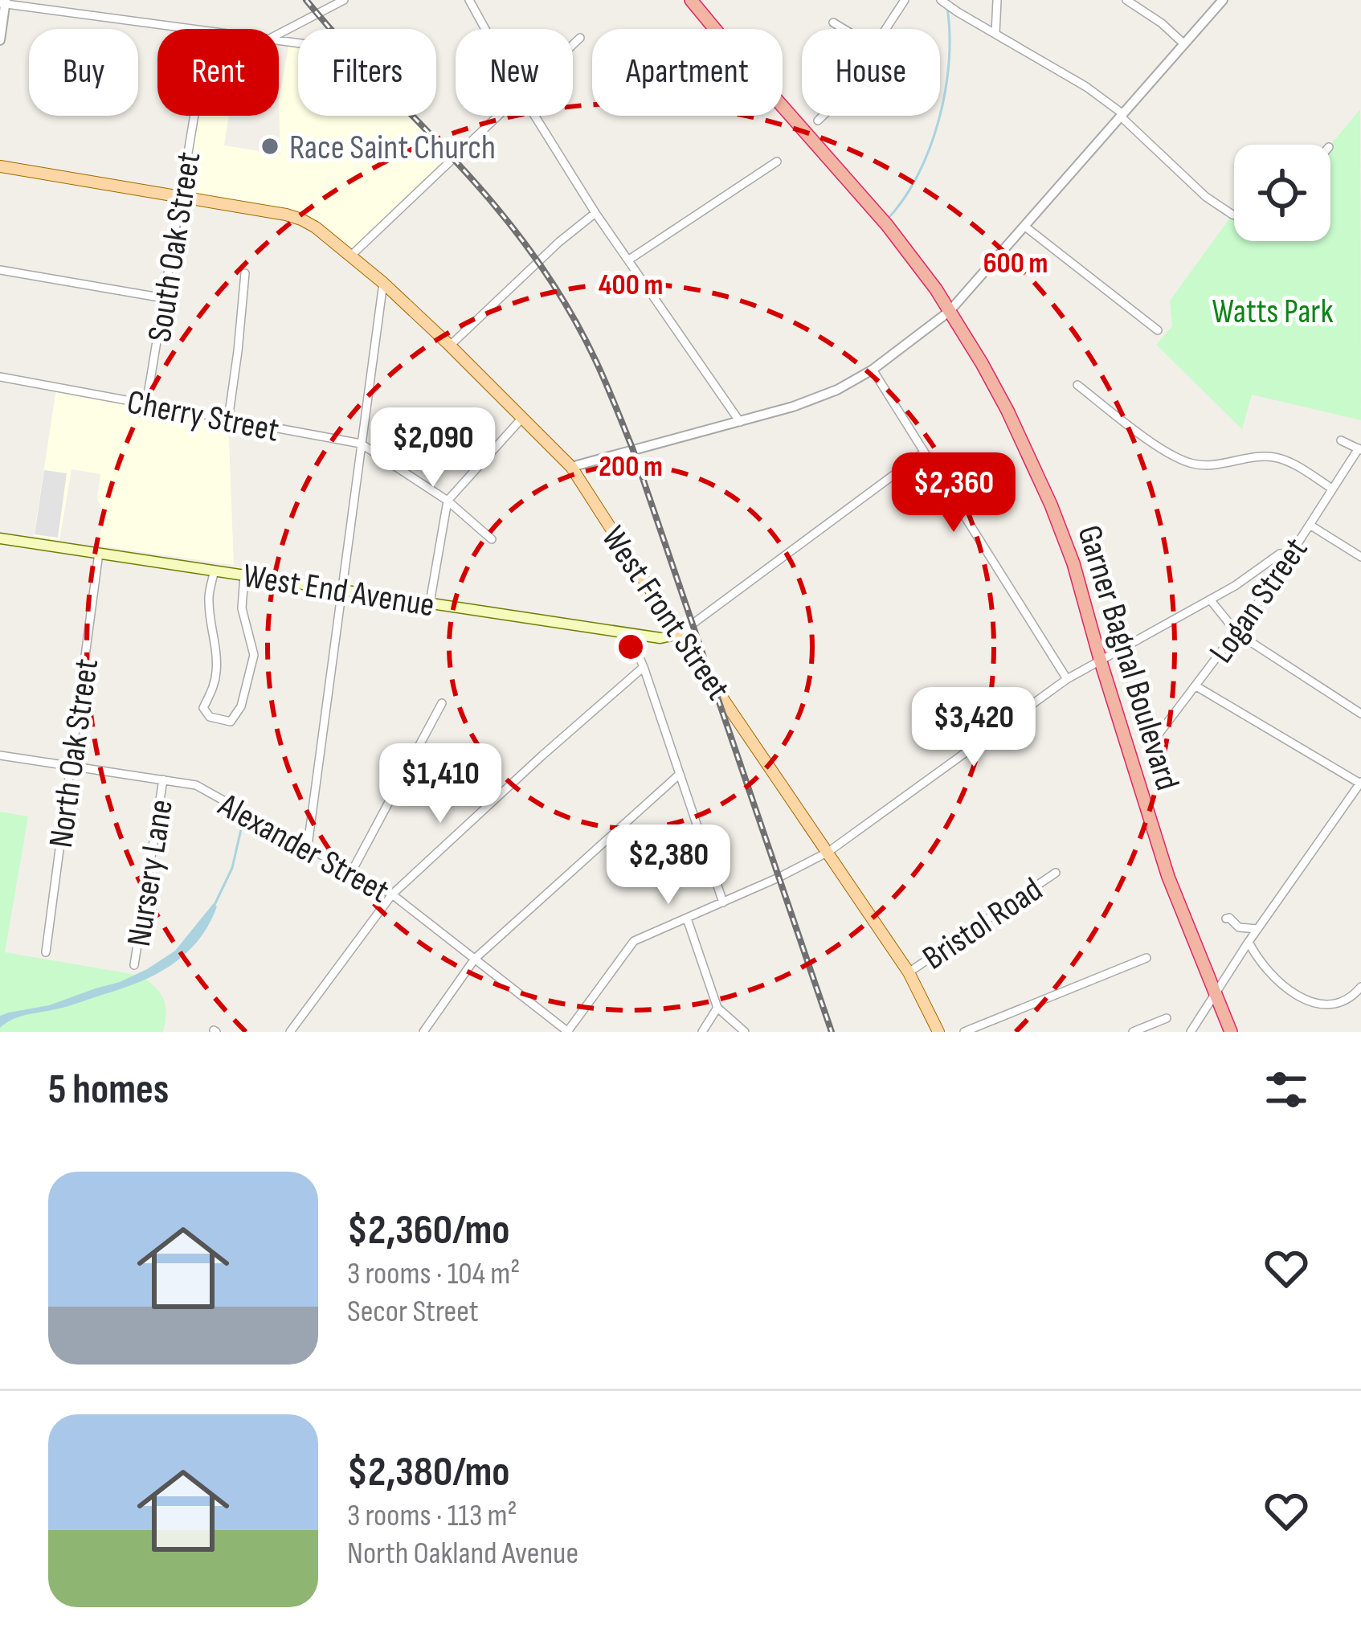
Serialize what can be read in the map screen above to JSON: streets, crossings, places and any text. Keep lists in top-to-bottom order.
{
  "streets": {
    "highway": ["Garner Bagnal Boulevard"],
    "main road": ["West End Avenue", "West Front Street"],
    "street": [
      "South Oak Street",
      "Cherry Street",
      "Logan Street",
      "North Oak Street",
      "Alexander Street",
      "Nursery Lane",
      "Bristol Road"
    ]
  },
  "crossings": [
    ["South Oak Street", "Cherry Street"],
    ["South Oak Street", "West Front Street"],
    ["West End Avenue", "West Front Street"],
    ["West End Avenue", "North Oak Street"],
    ["West Front Street", "Bristol Road"],
    ["North Oak Street", "Alexander Street"],
    ["Alexander Street", "Nursery Lane"]
  ],
  "parks": ["Watts Park"],
  "places": ["Race Saint Church"],
  "page": {
    "chip": [
      "Buy",
      "Rent",
      "Filters",
      "New",
      "Apartment",
      "House"
    ],
    "price": [
      "$2,090",
      "$2,360",
      "$3,420",
      "$1,410",
      "$2,380"
    ],
    "heading": "5 homes",
    "list": [
      {
        "name": "$2,360/mo",
        "note": "3 rooms · 104 m² · Secor Street"
      },
      {
        "name": "$2,380/mo",
        "note": "3 rooms · 113 m² · North Oakland Avenue"
      }
    ]
  },
  "rings": ["600 m", "400 m", "200 m"]
}
